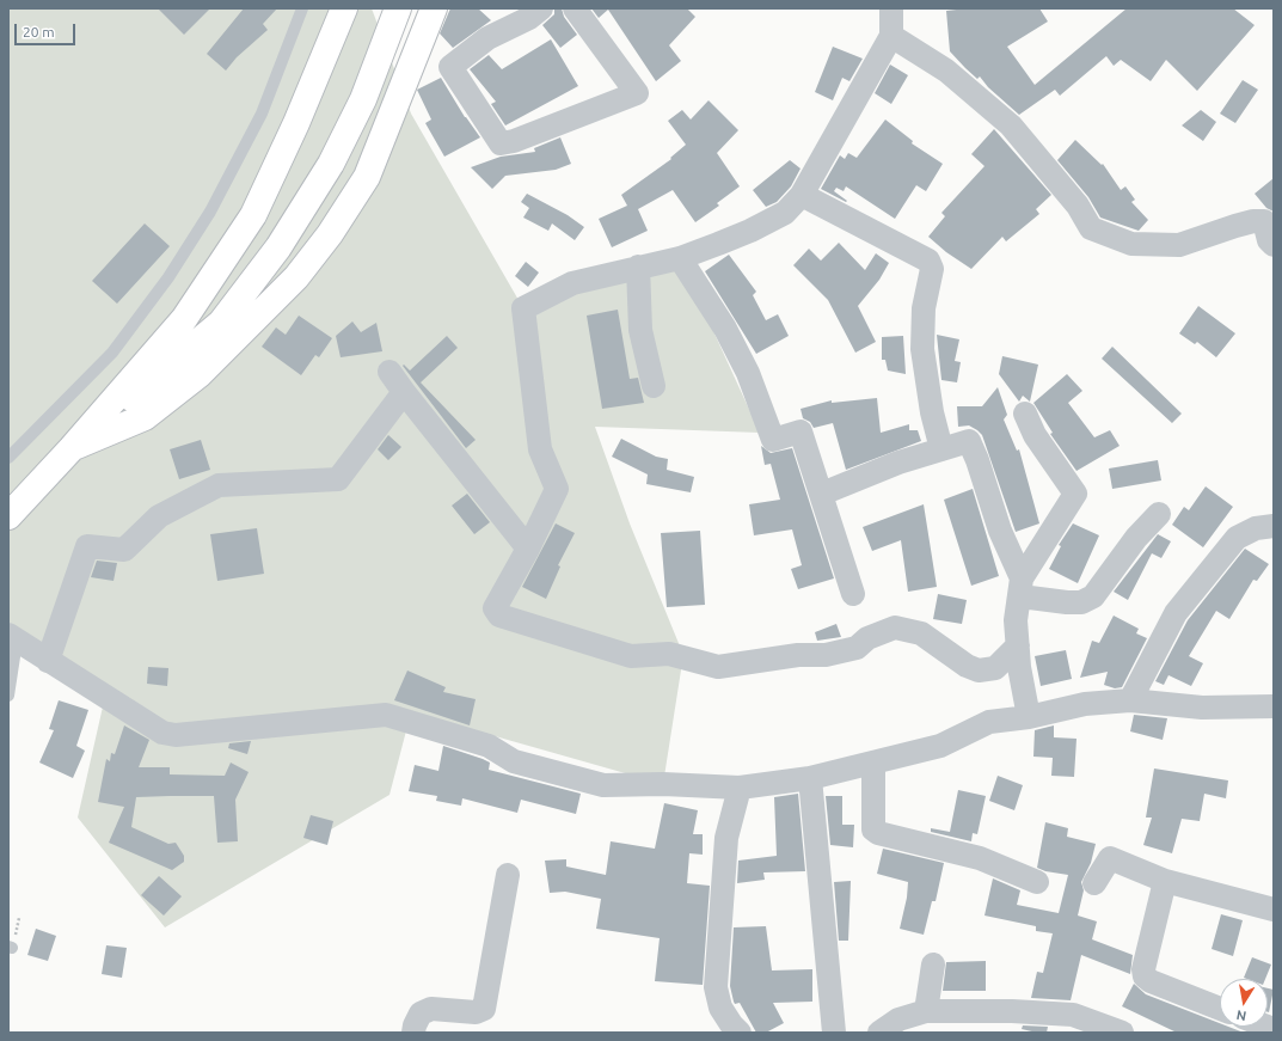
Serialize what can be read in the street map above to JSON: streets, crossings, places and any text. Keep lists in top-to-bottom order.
{
  "scale_bar": "20 m",
  "north": "bottom"
}
